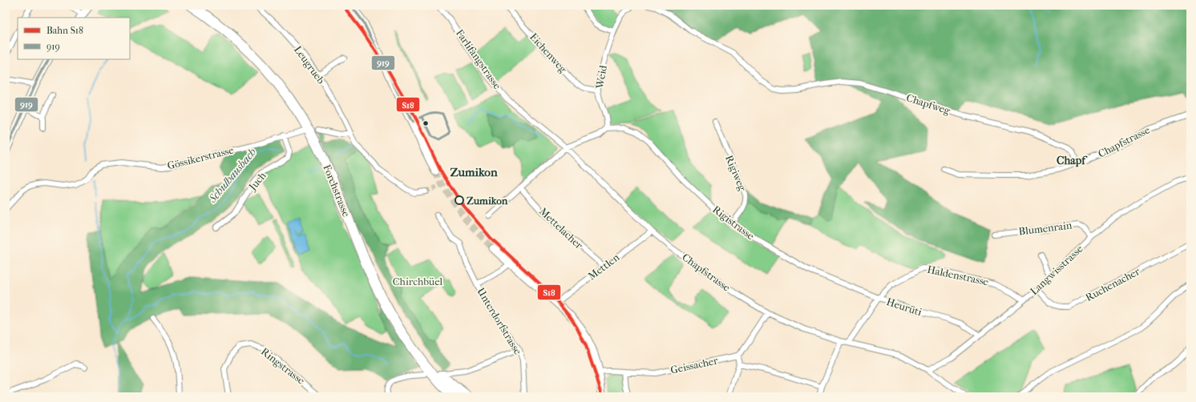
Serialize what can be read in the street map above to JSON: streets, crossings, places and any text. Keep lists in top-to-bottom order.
{
  "streets": {
    "highway": ["Forchstrasse"],
    "street": [
      "Eichenweg",
      "Farlifangstrasse",
      "Leugrueb",
      "Weid",
      "Chapfweg",
      "Chapfstrasse",
      "Gössikerstrasse",
      "Rigiweg",
      "Juch",
      "Rigistrasse",
      "Mettelacher",
      "Blumenrain",
      "Mettlen",
      "Langwisstrasse",
      "Haldenstrasse",
      "Ruchenacher",
      "Heurüti",
      "Unterdorfstrasse",
      "Geissacher",
      "Ringstrasse"
    ]
  },
  "crossings": [
    ["Eichenweg", "Weid"],
    ["Farlifangstrasse", "Chapfstrasse"],
    ["Weid", "Rigistrasse"],
    ["Chapfweg", "Chapfstrasse"],
    ["Chapfstrasse", "Mettlen"],
    ["Chapfstrasse", "Langwisstrasse"],
    ["Chapfstrasse", "Heurüti"],
    ["Gössikerstrasse", "Juch"],
    ["Rigiweg", "Rigistrasse"],
    ["Rigistrasse", "Haldenstrasse"],
    ["Rigistrasse", "Heurüti"],
    ["Mettelacher", "Mettlen"],
    ["Blumenrain", "Langwisstrasse"],
    ["Langwisstrasse", "Haldenstrasse"],
    ["Langwisstrasse", "Ruchenacher"],
    ["Langwisstrasse", "Heurüti"],
    ["Haldenstrasse", "Heurüti"]
  ],
  "districts": ["Chapf", "Zumikon"],
  "water": ["Schulhausbach"],
  "parks": ["Chirchbüel"],
  "places": ["Zumikon"],
  "lines": ["rail line S18", "transit line 919"],
  "legend": ["Bahn S18", "919"]
}
